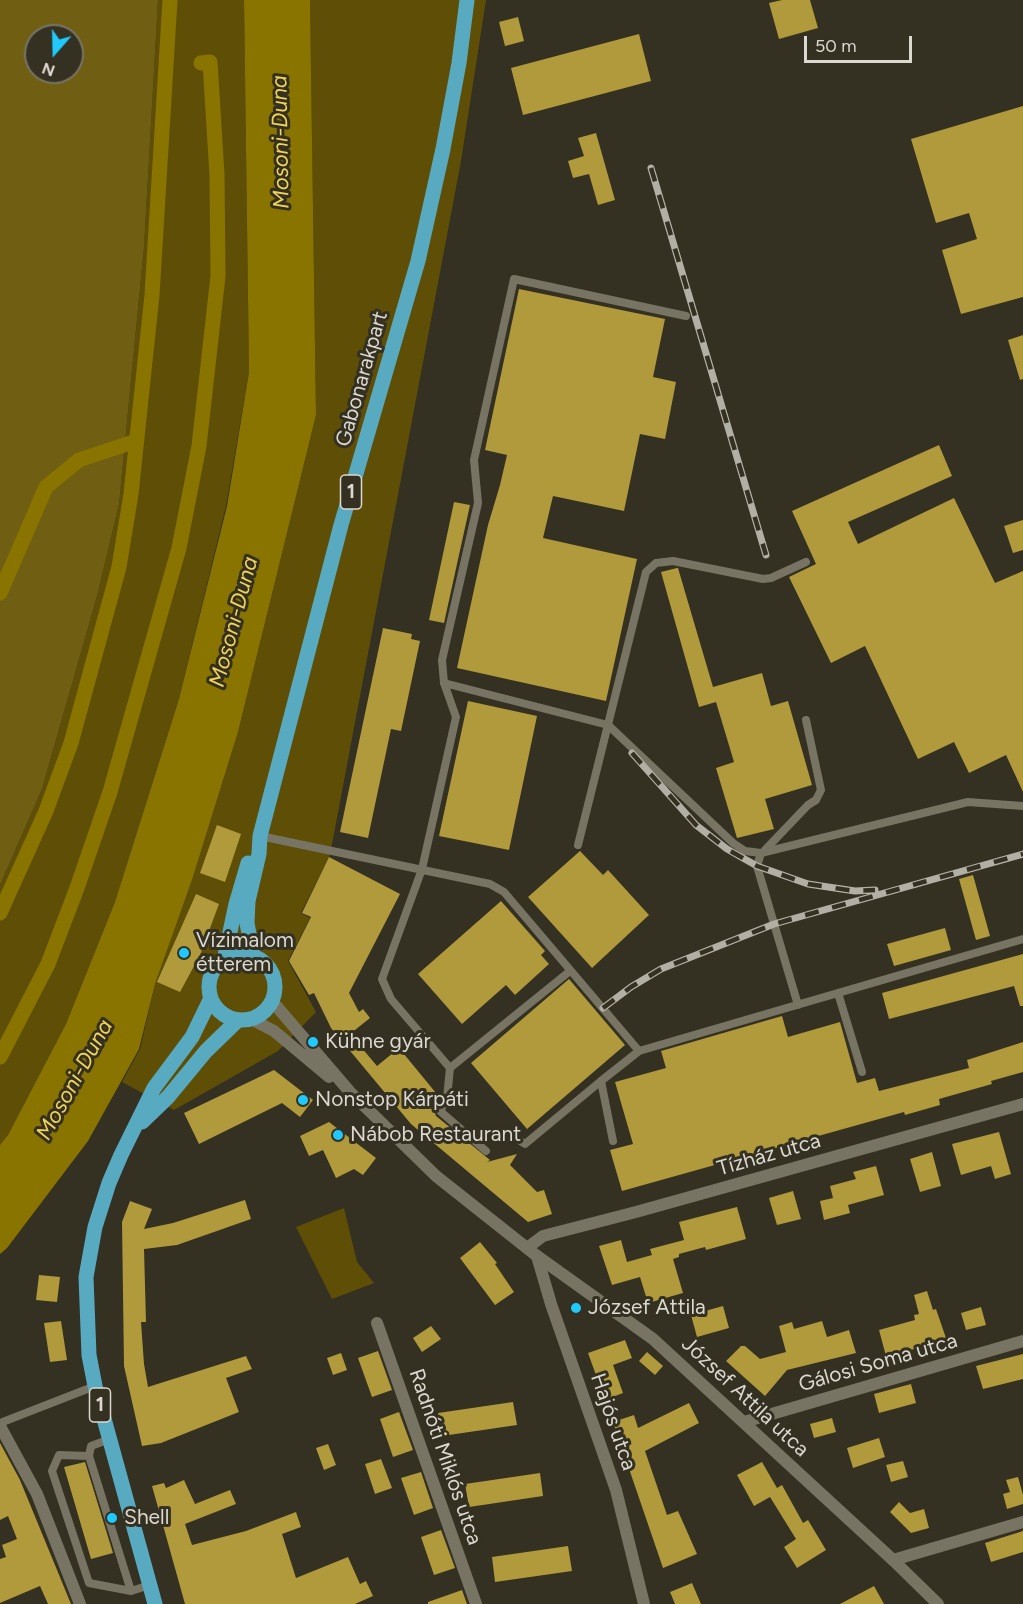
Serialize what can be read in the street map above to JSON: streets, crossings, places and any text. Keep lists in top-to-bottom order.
{
  "streets": {
    "main road": ["Gabonarakpart", "1"],
    "street": [
      "Tízház utca",
      "Gálosi Soma utca",
      "József Attila utca",
      "Hajós utca",
      "Radnóti Miklós utca"
    ]
  },
  "crossings": [
    ["Gabonarakpart", "1"],
    ["1", "József Attila utca"],
    ["Tízház utca", "József Attila utca"],
    ["Tízház utca", "Hajós utca"],
    ["Gálosi Soma utca", "József Attila utca"],
    ["József Attila utca", "Hajós utca"]
  ],
  "water": ["Mosoni-Duna"],
  "places": [
    "Vízimalom étterem",
    "Kühne gyár",
    "Nonstop Kárpáti",
    "Nábob Restaurant",
    "József Attila",
    "Shell"
  ],
  "scale_bar": "50 m",
  "north": "bottom"
}
